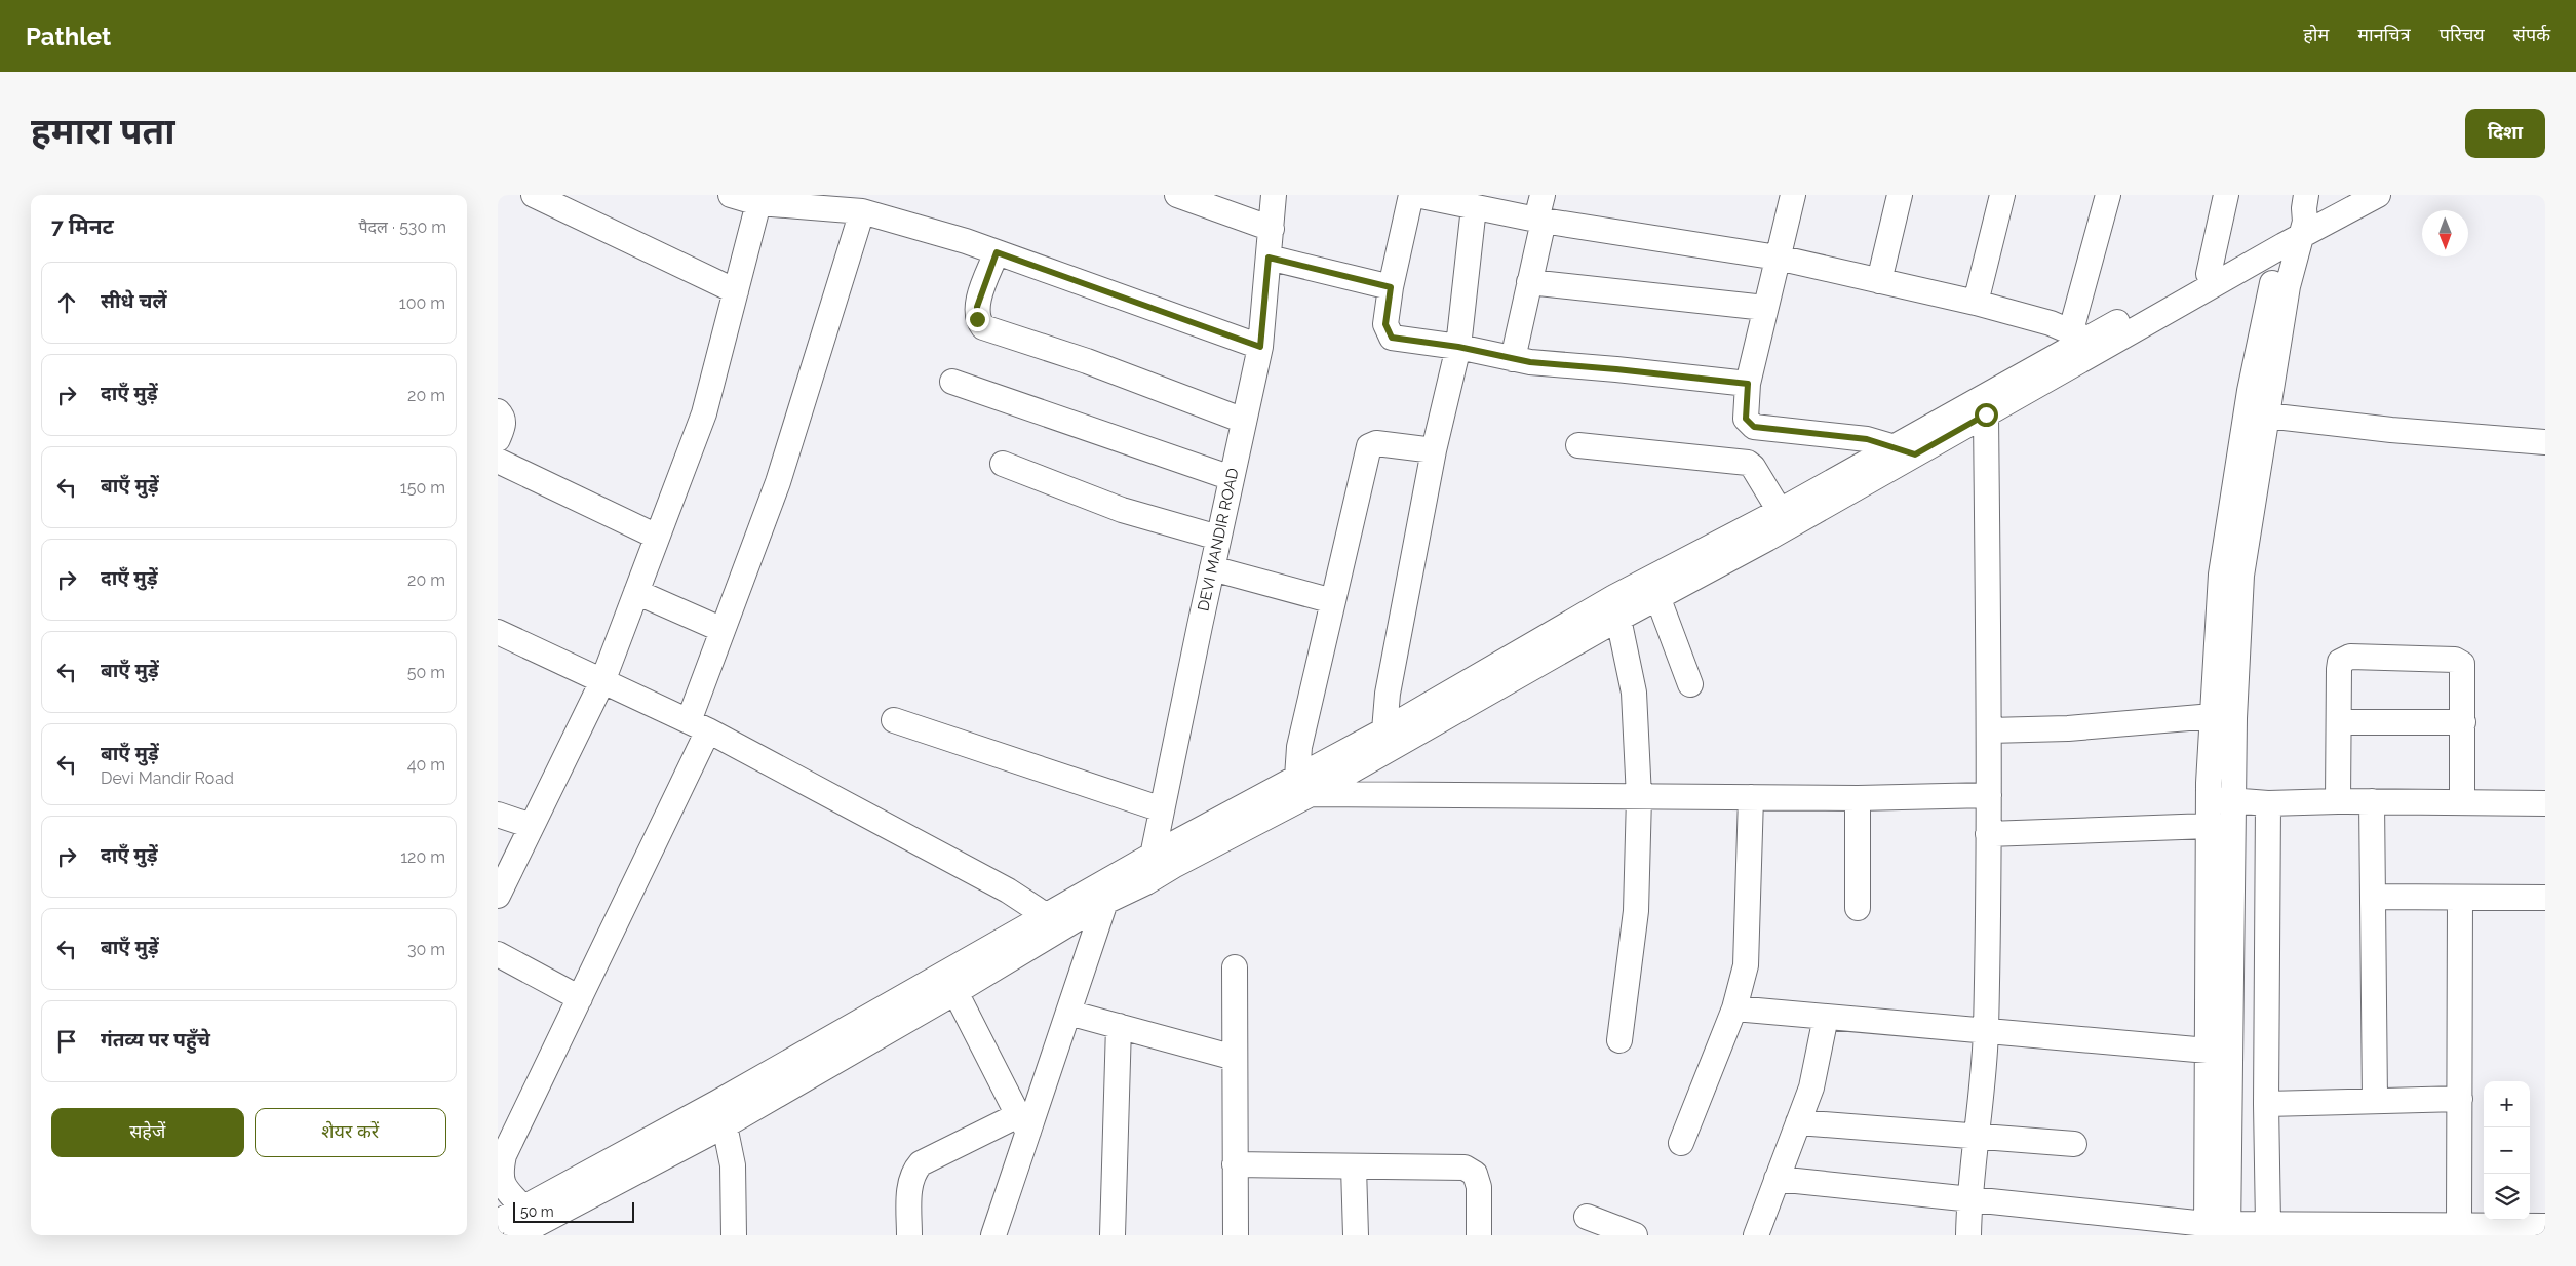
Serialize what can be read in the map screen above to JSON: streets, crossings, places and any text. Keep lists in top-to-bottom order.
{
  "streets": {
    "street": ["DEVI MANDIR ROAD"]
  },
  "scale_bar": "50 m",
  "north": "bottom",
  "page": {
    "header": "Pathlet",
    "nav": [
      "होम",
      "मानचित्र",
      "परिचय",
      "संपर्क"
    ],
    "buttons": [
      "दिशा",
      ["सहेजें", "शेयर करें"]
    ],
    "title": "हमारा पता",
    "heading": ["7 मिनट", "पैदल · 530 m"],
    "list": [
      ["सीधे चलें", "100 m"],
      ["दाएँ मुड़ें", "20 m"],
      ["बाएँ मुड़ें", "150 m"],
      ["दाएँ मुड़ें", "20 m"],
      ["बाएँ मुड़ें", "50 m"],
      ["बाएँ मुड़ें", "Devi Mandir Road", "40 m"],
      ["दाएँ मुड़ें", "120 m"],
      ["बाएँ मुड़ें", "30 m"],
      "गंतव्य पर पहुँचे"
    ],
    "map_buttons": ["+", "−"],
    "scale": "50 m"
  }
}
